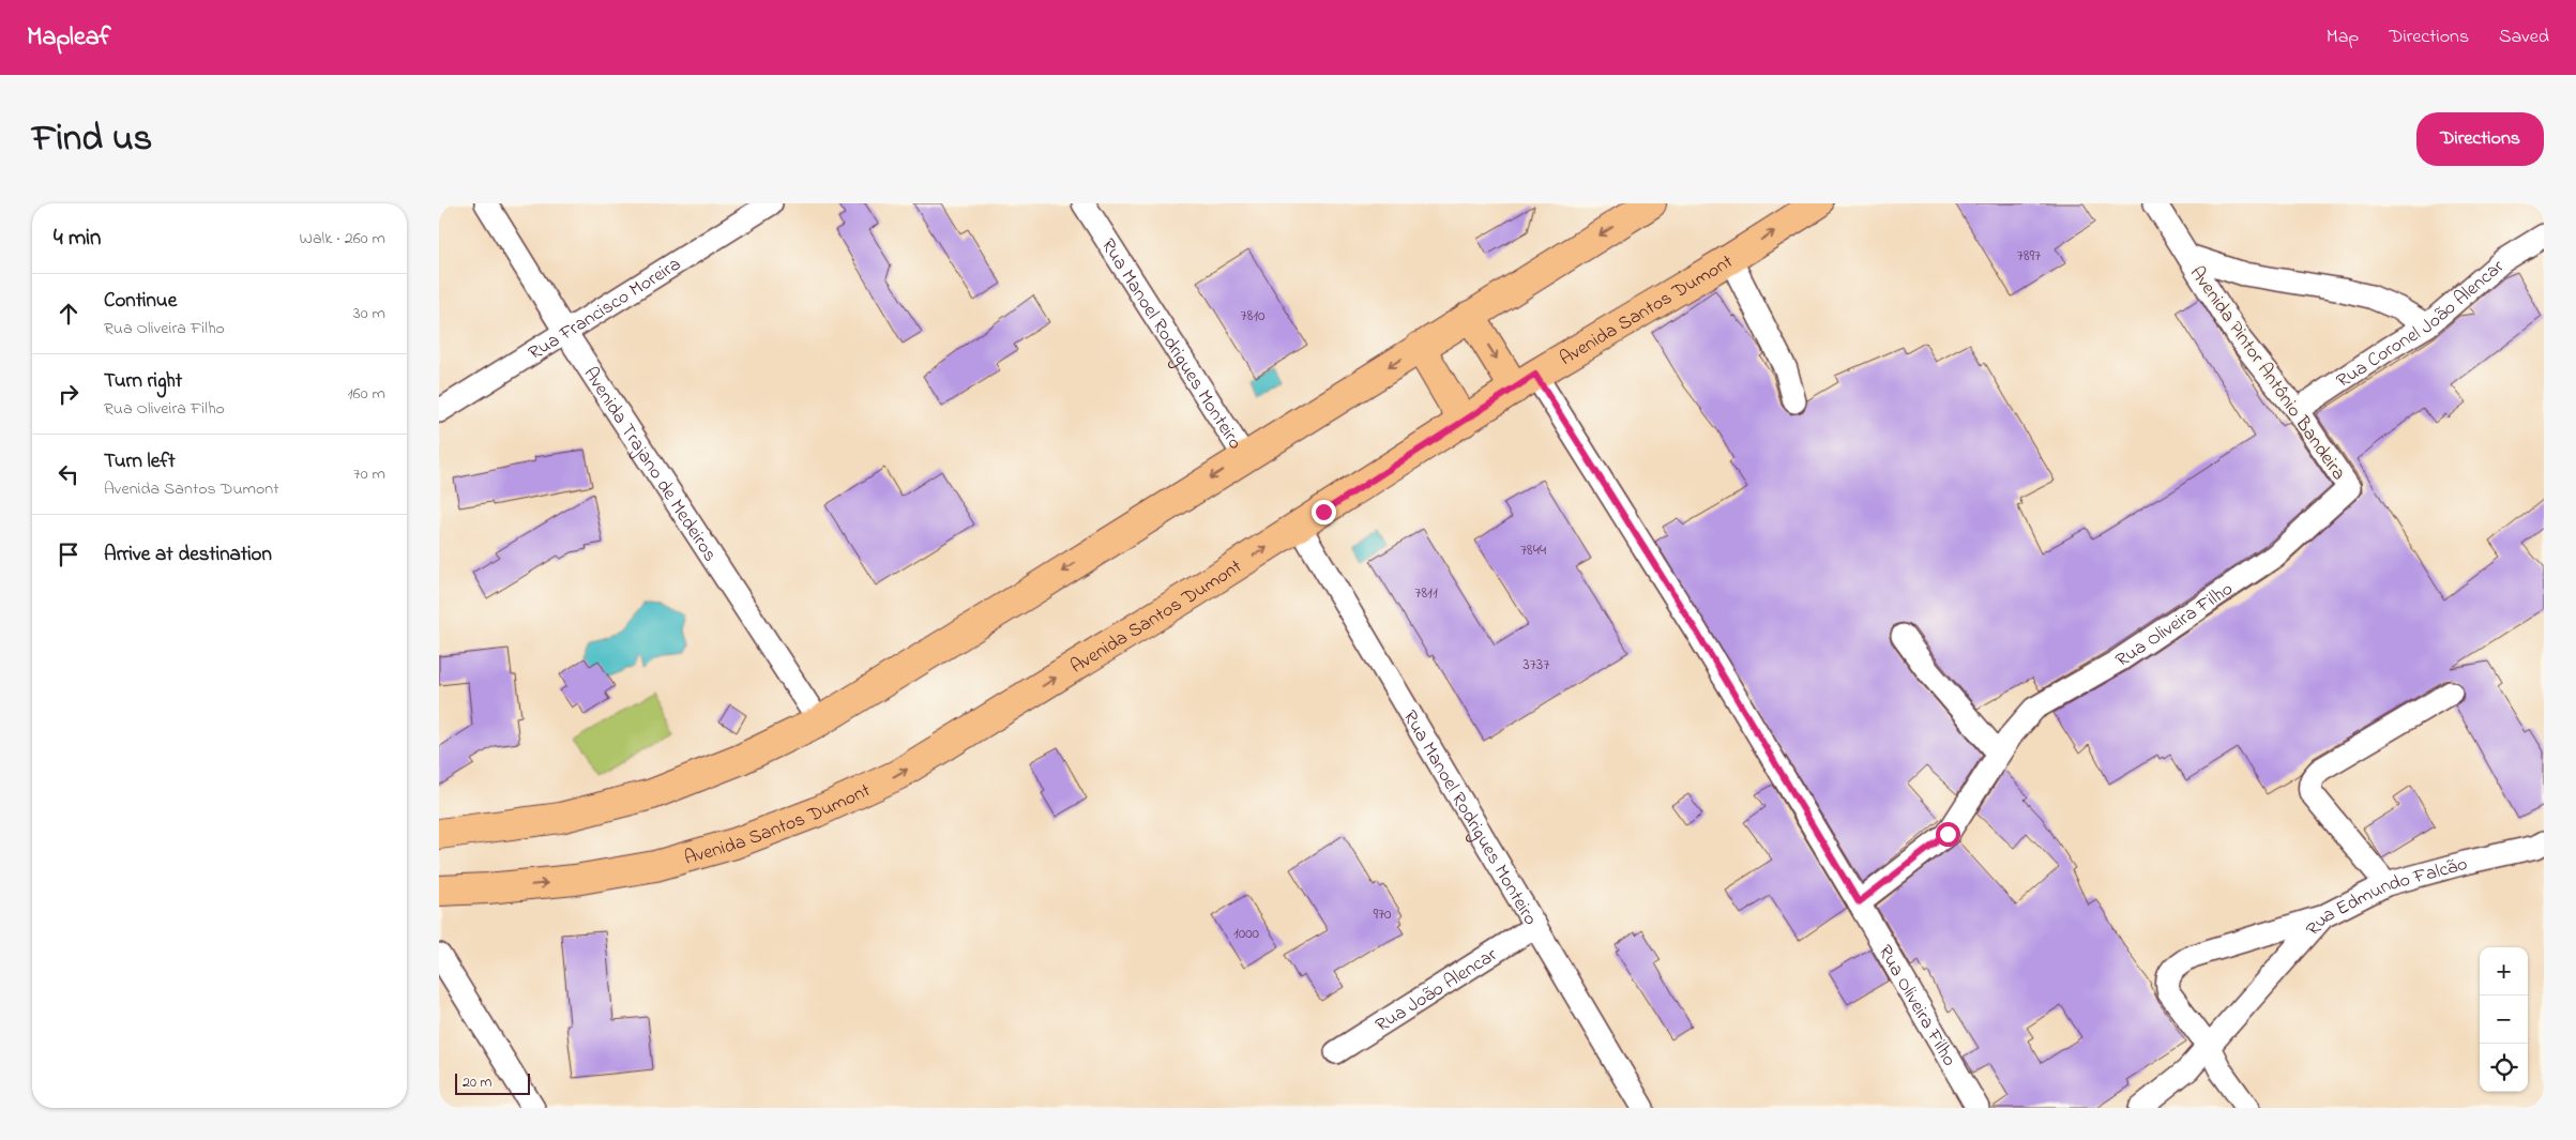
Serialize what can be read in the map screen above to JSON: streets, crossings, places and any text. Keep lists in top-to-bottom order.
{
  "streets": {
    "main road": ["Avenida Santos Dumont"],
    "street": [
      "Rua Francisco Moreira",
      "Rua Coronel João Alencar",
      "Rua Manoel Rodrigues Monteiro",
      "Avenida Pintor Antônio Bandeira",
      "Avenida Trajano de Medeiros",
      "Rua Oliveira Filho",
      "Rua Edmundo Falcão",
      "Rua João Alencar"
    ]
  },
  "crossings": [
    ["Rua Francisco Moreira", "Avenida Trajano de Medeiros"],
    ["Avenida Santos Dumont", "Rua Manoel Rodrigues Monteiro"],
    ["Avenida Santos Dumont", "Rua Oliveira Filho"],
    ["Rua Coronel João Alencar", "Avenida Pintor Antônio Bandeira"],
    ["Rua Manoel Rodrigues Monteiro", "Rua João Alencar"],
    ["Avenida Pintor Antônio Bandeira", "Rua Oliveira Filho"]
  ],
  "house_numbers": [
    "7897",
    "7810",
    "7844",
    "7811",
    "3737",
    "970",
    "1000"
  ],
  "scale_bar": "20 m",
  "page": {
    "header": "Mapleaf",
    "nav": ["Map", "Directions", "Saved"],
    "title": "Find us",
    "buttons": "Directions",
    "heading": ["4 min", "Walk · 260 m"],
    "list": [
      ["Continue", "Rua Oliveira Filho", "30 m"],
      ["Turn right", "Rua Oliveira Filho", "160 m"],
      ["Turn left", "Avenida Santos Dumont", "70 m"],
      "Arrive at destination"
    ],
    "map_buttons": ["+", "−"],
    "scale": "20 m"
  }
}
